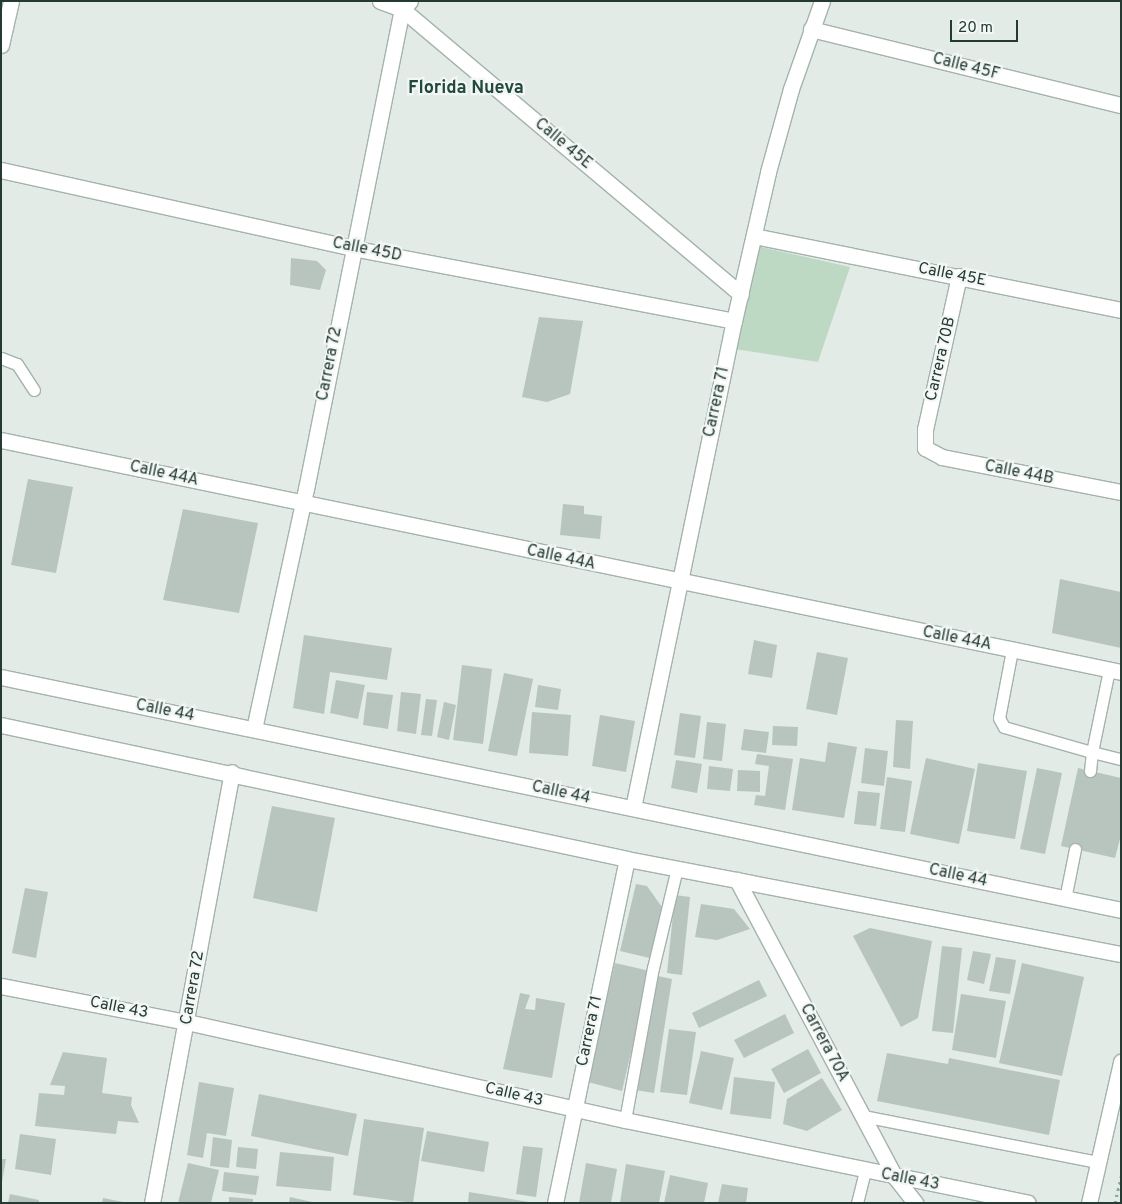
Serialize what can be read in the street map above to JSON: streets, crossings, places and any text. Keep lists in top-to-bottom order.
{
  "streets": {
    "street": [
      "Calle 45F",
      "Calle 45E",
      "Calle 45D",
      "Carrera 70B",
      "Carrera 72",
      "Carrera 71",
      "Calle 44B",
      "Calle 44A",
      "Calle 44",
      "Calle 43",
      "Carrera 70A"
    ]
  },
  "crossings": [
    ["Calle 45F", "Carrera 71"],
    ["Calle 45E", "Carrera 70B"],
    ["Calle 45E", "Carrera 72"],
    ["Calle 45E", "Carrera 71"],
    ["Calle 45D", "Carrera 72"],
    ["Calle 45D", "Carrera 71"],
    ["Carrera 70B", "Calle 44B"],
    ["Carrera 72", "Calle 44A"],
    ["Carrera 72", "Calle 44"],
    ["Carrera 72", "Calle 43"],
    ["Carrera 71", "Calle 44A"],
    ["Carrera 71", "Calle 44"],
    ["Carrera 71", "Calle 43"],
    ["Calle 43", "Carrera 70A"]
  ],
  "districts": ["Florida Nueva"],
  "scale_bar": "20 m"
}
